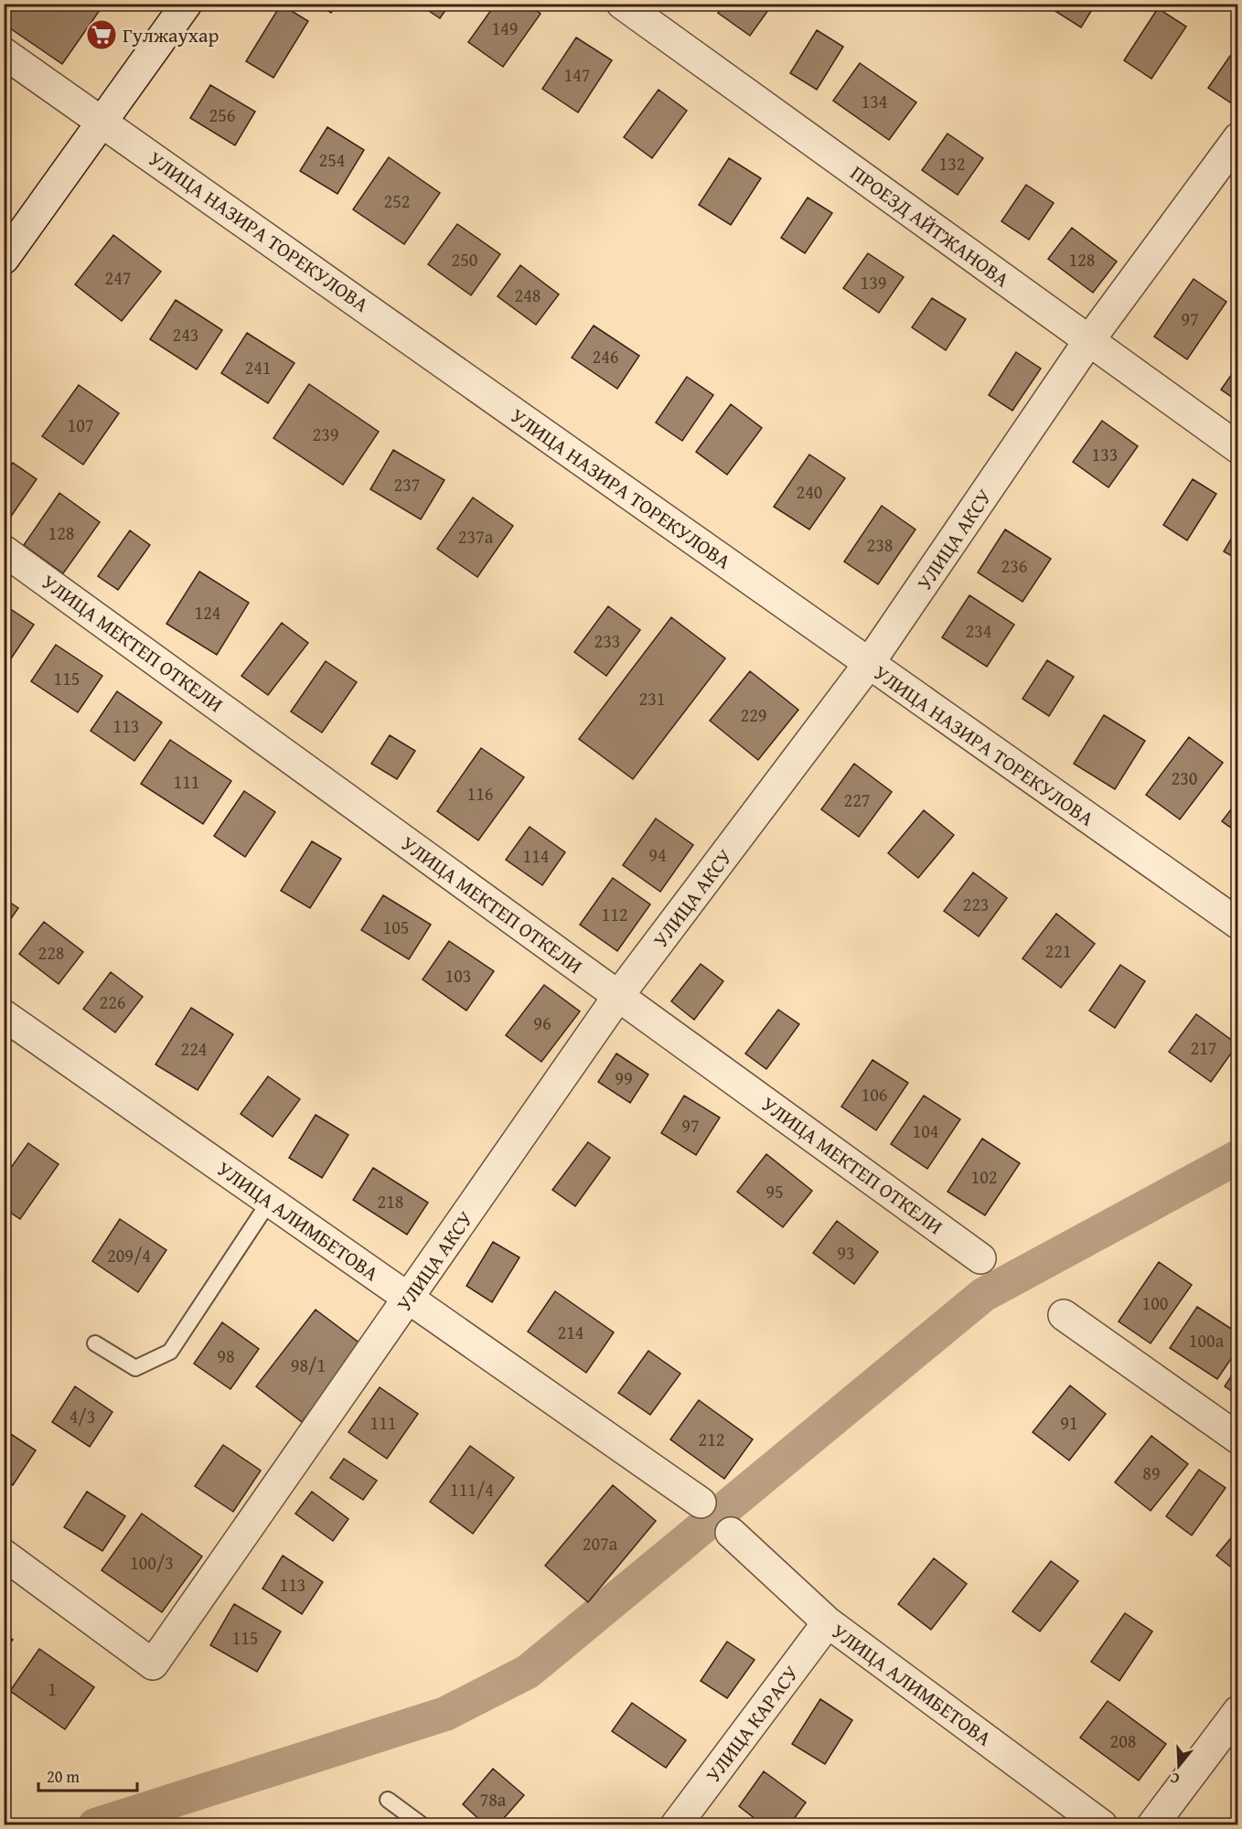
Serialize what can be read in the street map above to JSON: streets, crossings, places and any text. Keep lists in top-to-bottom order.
{
  "streets": {
    "street": [
      "ПРОЕЗД АЙТЖАНОВА",
      "УЛИЦА НАЗИРА ТОРЕКУЛОВА",
      "УЛИЦА АКСУ",
      "УЛИЦА МЕКТЕП ОТКЕЛИ",
      "УЛИЦА АЛИМБЕТОВА",
      "УЛИЦА КАРАСУ"
    ]
  },
  "crossings": [
    ["ПРОЕЗД АЙТЖАНОВА", "УЛИЦА АКСУ"],
    ["УЛИЦА НАЗИРА ТОРЕКУЛОВА", "УЛИЦА АКСУ"],
    ["УЛИЦА АКСУ", "УЛИЦА МЕКТЕП ОТКЕЛИ"],
    ["УЛИЦА АКСУ", "УЛИЦА АЛИМБЕТОВА"],
    ["УЛИЦА АЛИМБЕТОВА", "УЛИЦА КАРАСУ"]
  ],
  "places": {
    "supermarket": ["Гулжаухар"]
  },
  "house_numbers": [
    "149",
    "147",
    "134",
    "256",
    "254",
    "132",
    "252",
    "250",
    "128",
    "247",
    "139",
    "248",
    "97",
    "243",
    "246",
    "241",
    "107",
    "239",
    "133",
    "237",
    "240",
    "128",
    "237а",
    "238",
    "236",
    "124",
    "234",
    "233",
    "115",
    "231",
    "229",
    "113",
    "230",
    "111",
    "116",
    "227",
    "94",
    "114",
    "223",
    "112",
    "105",
    "221",
    "228",
    "103",
    "226",
    "96",
    "217",
    "224",
    "99",
    "106",
    "97",
    "104",
    "102",
    "95",
    "218",
    "93",
    "209/4",
    "100",
    "214",
    "100а",
    "98",
    "98/1",
    "4/3",
    "111",
    "91",
    "212",
    "89",
    "111/4",
    "207а",
    "100/3",
    "113",
    "115",
    "1",
    "208",
    "78а"
  ],
  "scale_bar": "20 m",
  "north": "bottom"
}
